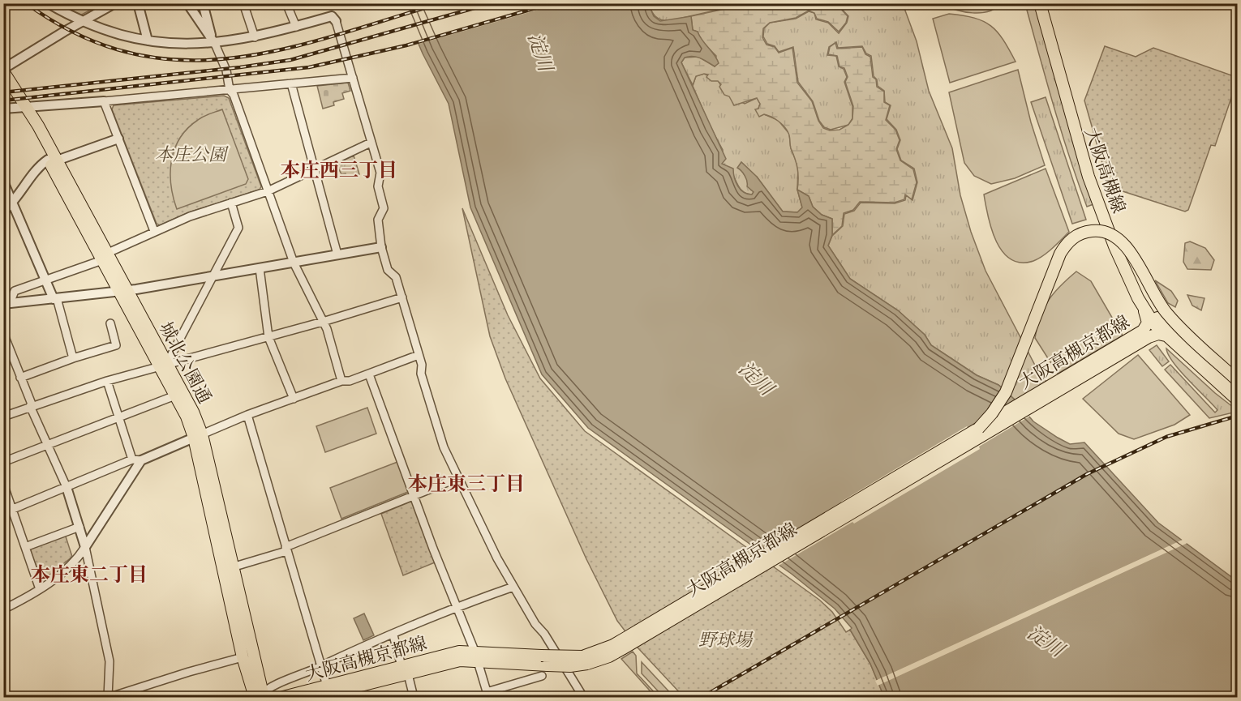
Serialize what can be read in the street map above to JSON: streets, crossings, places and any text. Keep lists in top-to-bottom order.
{
  "streets": {
    "main road": ["大阪高槻線", "大阪高槻京都線", "城北公園通"]
  },
  "crossings": [
    ["大阪高槻線", "大阪高槻京都線"]
  ],
  "districts": ["本庄西三丁目", "本庄東三丁目", "本庄東二丁目"],
  "water": ["淀川"],
  "parks": ["本庄公園", "野球場"]
}
